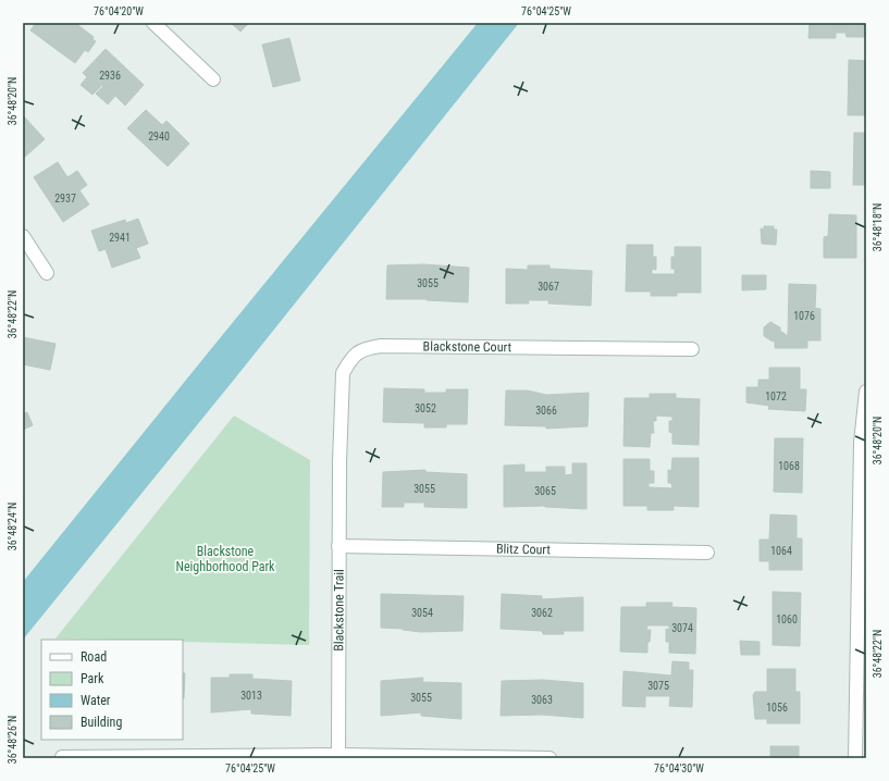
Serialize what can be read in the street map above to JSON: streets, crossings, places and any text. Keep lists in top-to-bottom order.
{
  "streets": {
    "street": ["Blackstone Court", "Blitz Court", "Blackstone Trail"]
  },
  "crossings": [
    ["Blackstone Court", "Blackstone Trail"],
    ["Blitz Court", "Blackstone Trail"]
  ],
  "parks": ["Blackstone Neighborhood Park"],
  "house_numbers": [
    "2936",
    "2940",
    "2937",
    "2941",
    "3055",
    "3067",
    "1076",
    "1072",
    "3052",
    "3066",
    "1068",
    "3055",
    "3065",
    "1064",
    "3054",
    "3062",
    "1060",
    "3074",
    "3075",
    "3013",
    "3055",
    "3063",
    "1056"
  ],
  "legend": [
    "Road",
    "Park",
    "Water",
    "Building"
  ],
  "coordinates": [
    "76°04'20\"W",
    "76°04'25\"W",
    "36°48'20\"N",
    "36°48'18\"N",
    "36°48'22\"N",
    "36°48'24\"N",
    "36°48'26\"N",
    "76°04'30\"W"
  ]
}
